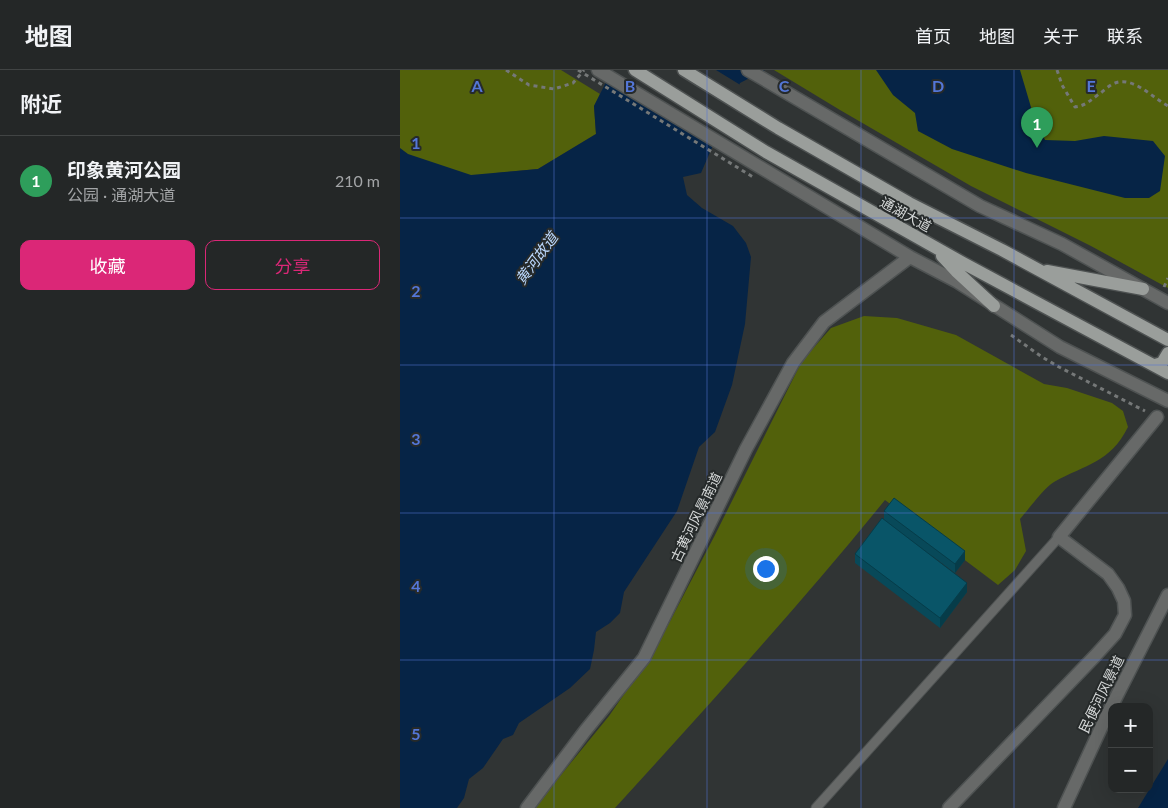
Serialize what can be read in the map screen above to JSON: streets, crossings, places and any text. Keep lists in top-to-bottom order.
{
  "streets": {
    "main road": ["通湖大道"],
    "street": ["古黄河风景南道", "民便河风景道"]
  },
  "water": ["黄河故道"],
  "page": {
    "header": "地图",
    "nav": [
      "首页",
      "地图",
      "关于",
      "联系"
    ],
    "heading": "附近",
    "pins": "1",
    "list": [
      {
        "mark": "1",
        "name": "印象黄河公园",
        "note": "公园 · 通湖大道",
        "value": "210 m"
      }
    ],
    "buttons": ["收藏", "分享"],
    "map_buttons": ["+", "−"]
  },
  "grid": {
    "columns": [
      "A",
      "B",
      "C",
      "D",
      "E"
    ],
    "rows": [
      "1",
      "2",
      "3",
      "4",
      "5"
    ]
  }
}
